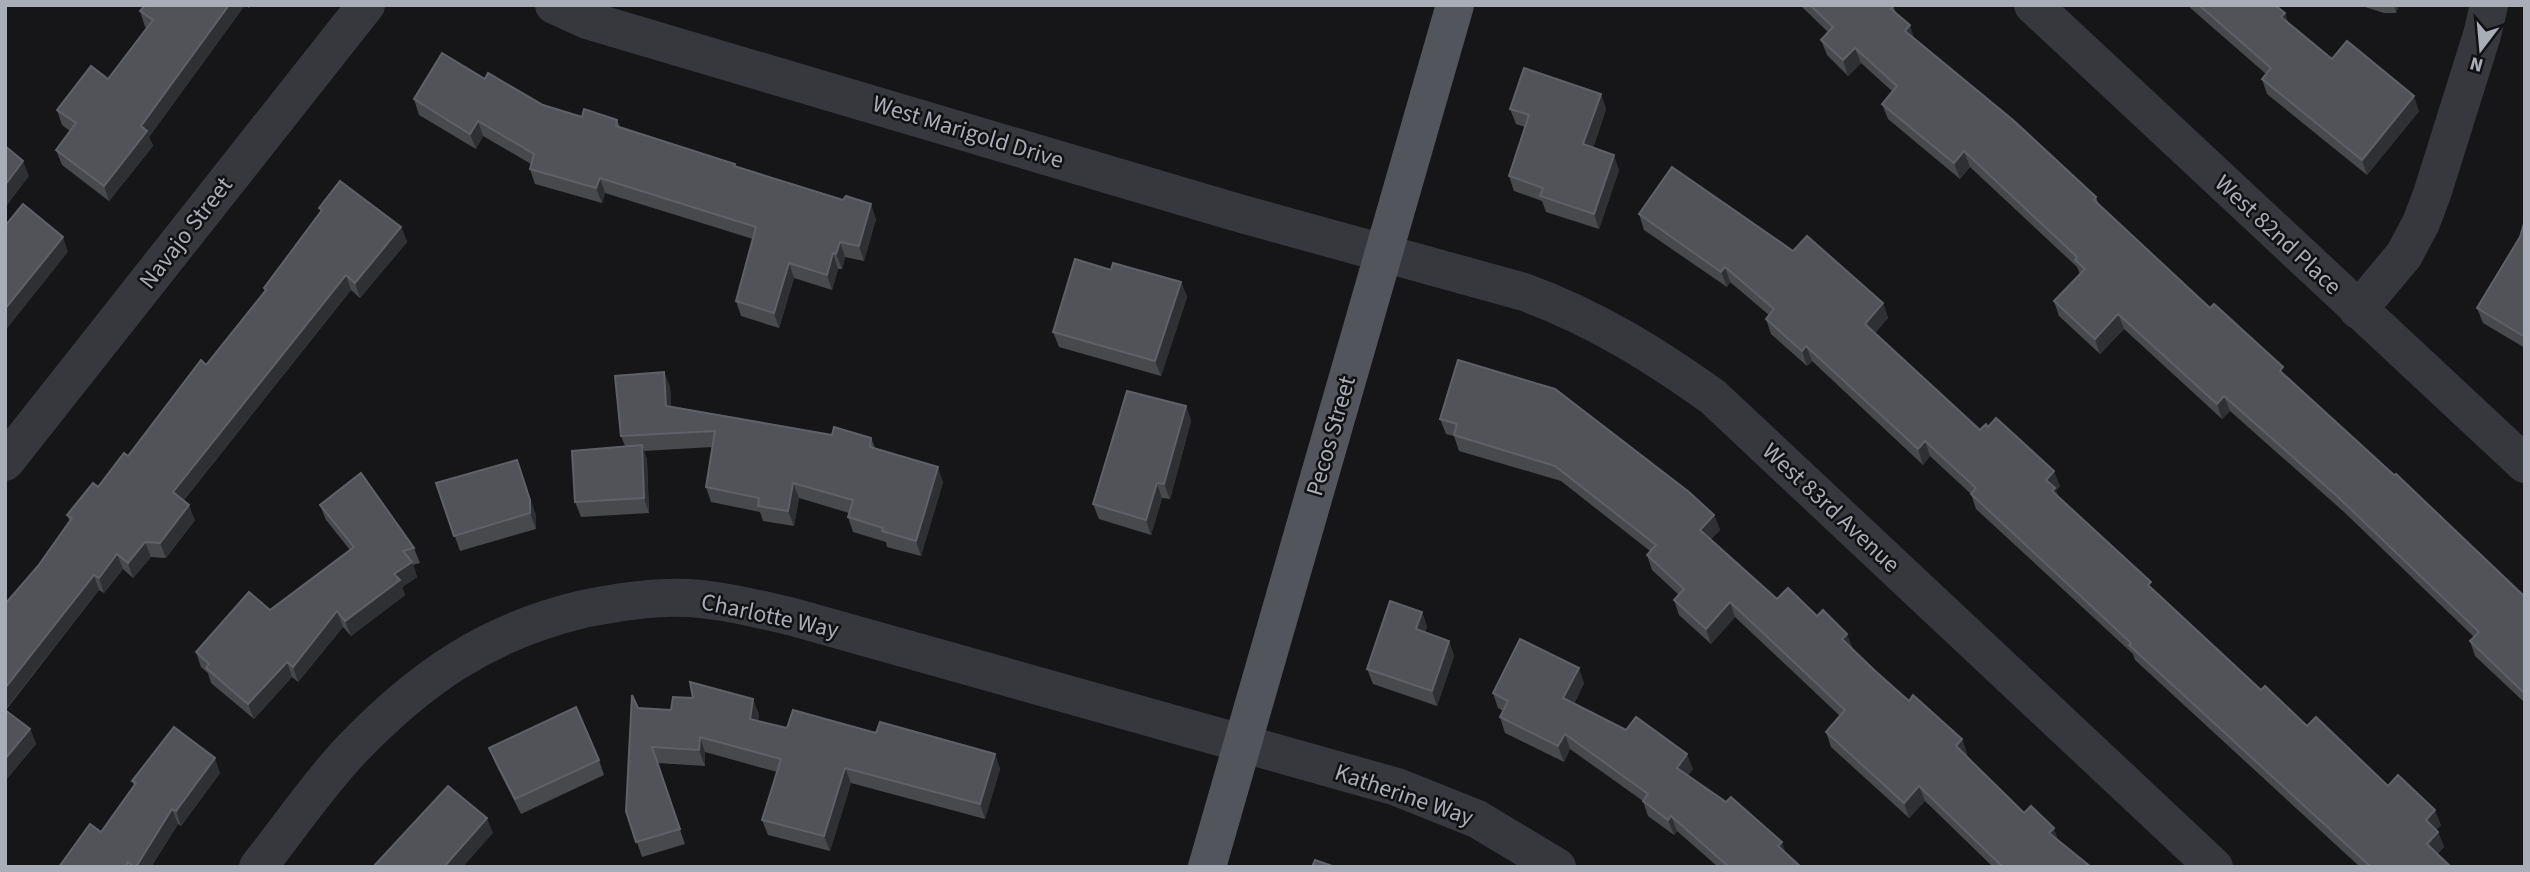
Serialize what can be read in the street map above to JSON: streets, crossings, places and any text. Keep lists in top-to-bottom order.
{
  "streets": {
    "main road": ["Pecos Street"],
    "street": [
      "West Marigold Drive",
      "Navajo Street",
      "West 82nd Place",
      "West 83rd Avenue",
      "Charlotte Way",
      "Katherine Way"
    ]
  },
  "crossings": [
    ["West Marigold Drive", "Pecos Street"],
    ["West Marigold Drive", "West 83rd Avenue"],
    ["Pecos Street", "West 83rd Avenue"],
    ["Pecos Street", "Charlotte Way"],
    ["Pecos Street", "Katherine Way"],
    ["Charlotte Way", "Katherine Way"]
  ],
  "north": "bottom"
}
